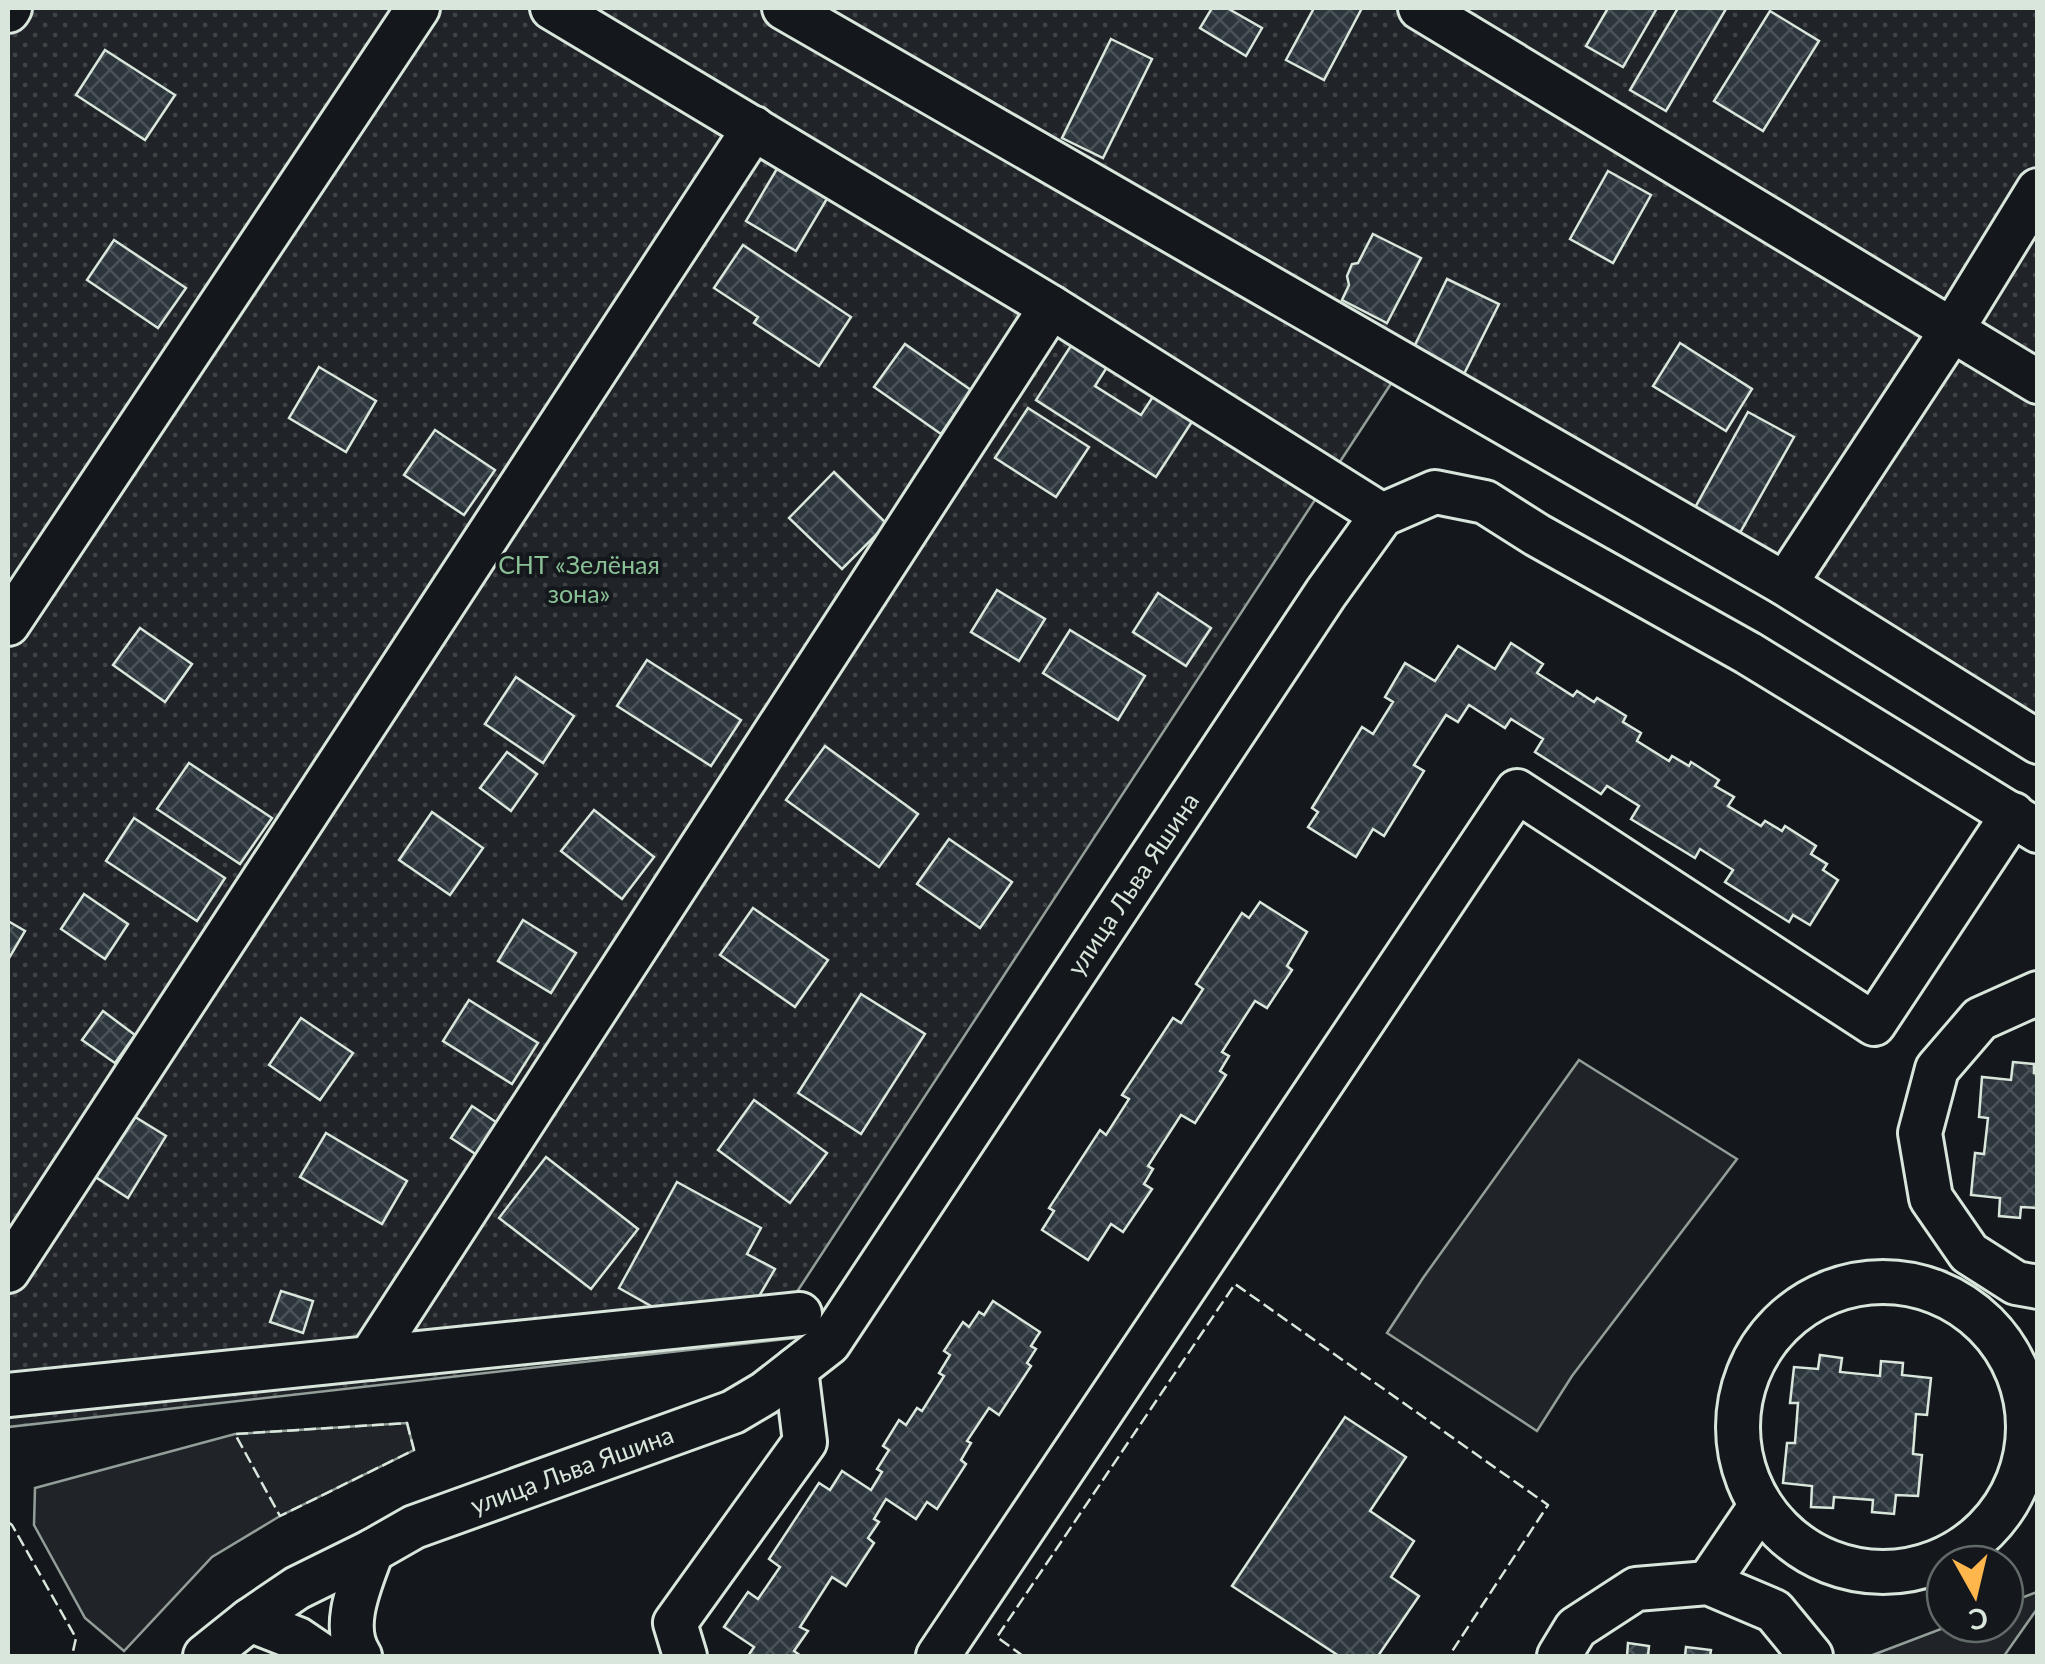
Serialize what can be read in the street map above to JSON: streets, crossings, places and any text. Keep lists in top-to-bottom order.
{
  "streets": {
    "street": ["улица Льва Яшина"]
  },
  "parks": ["СНТ «Зелёная зона»"],
  "north": "bottom"
}
